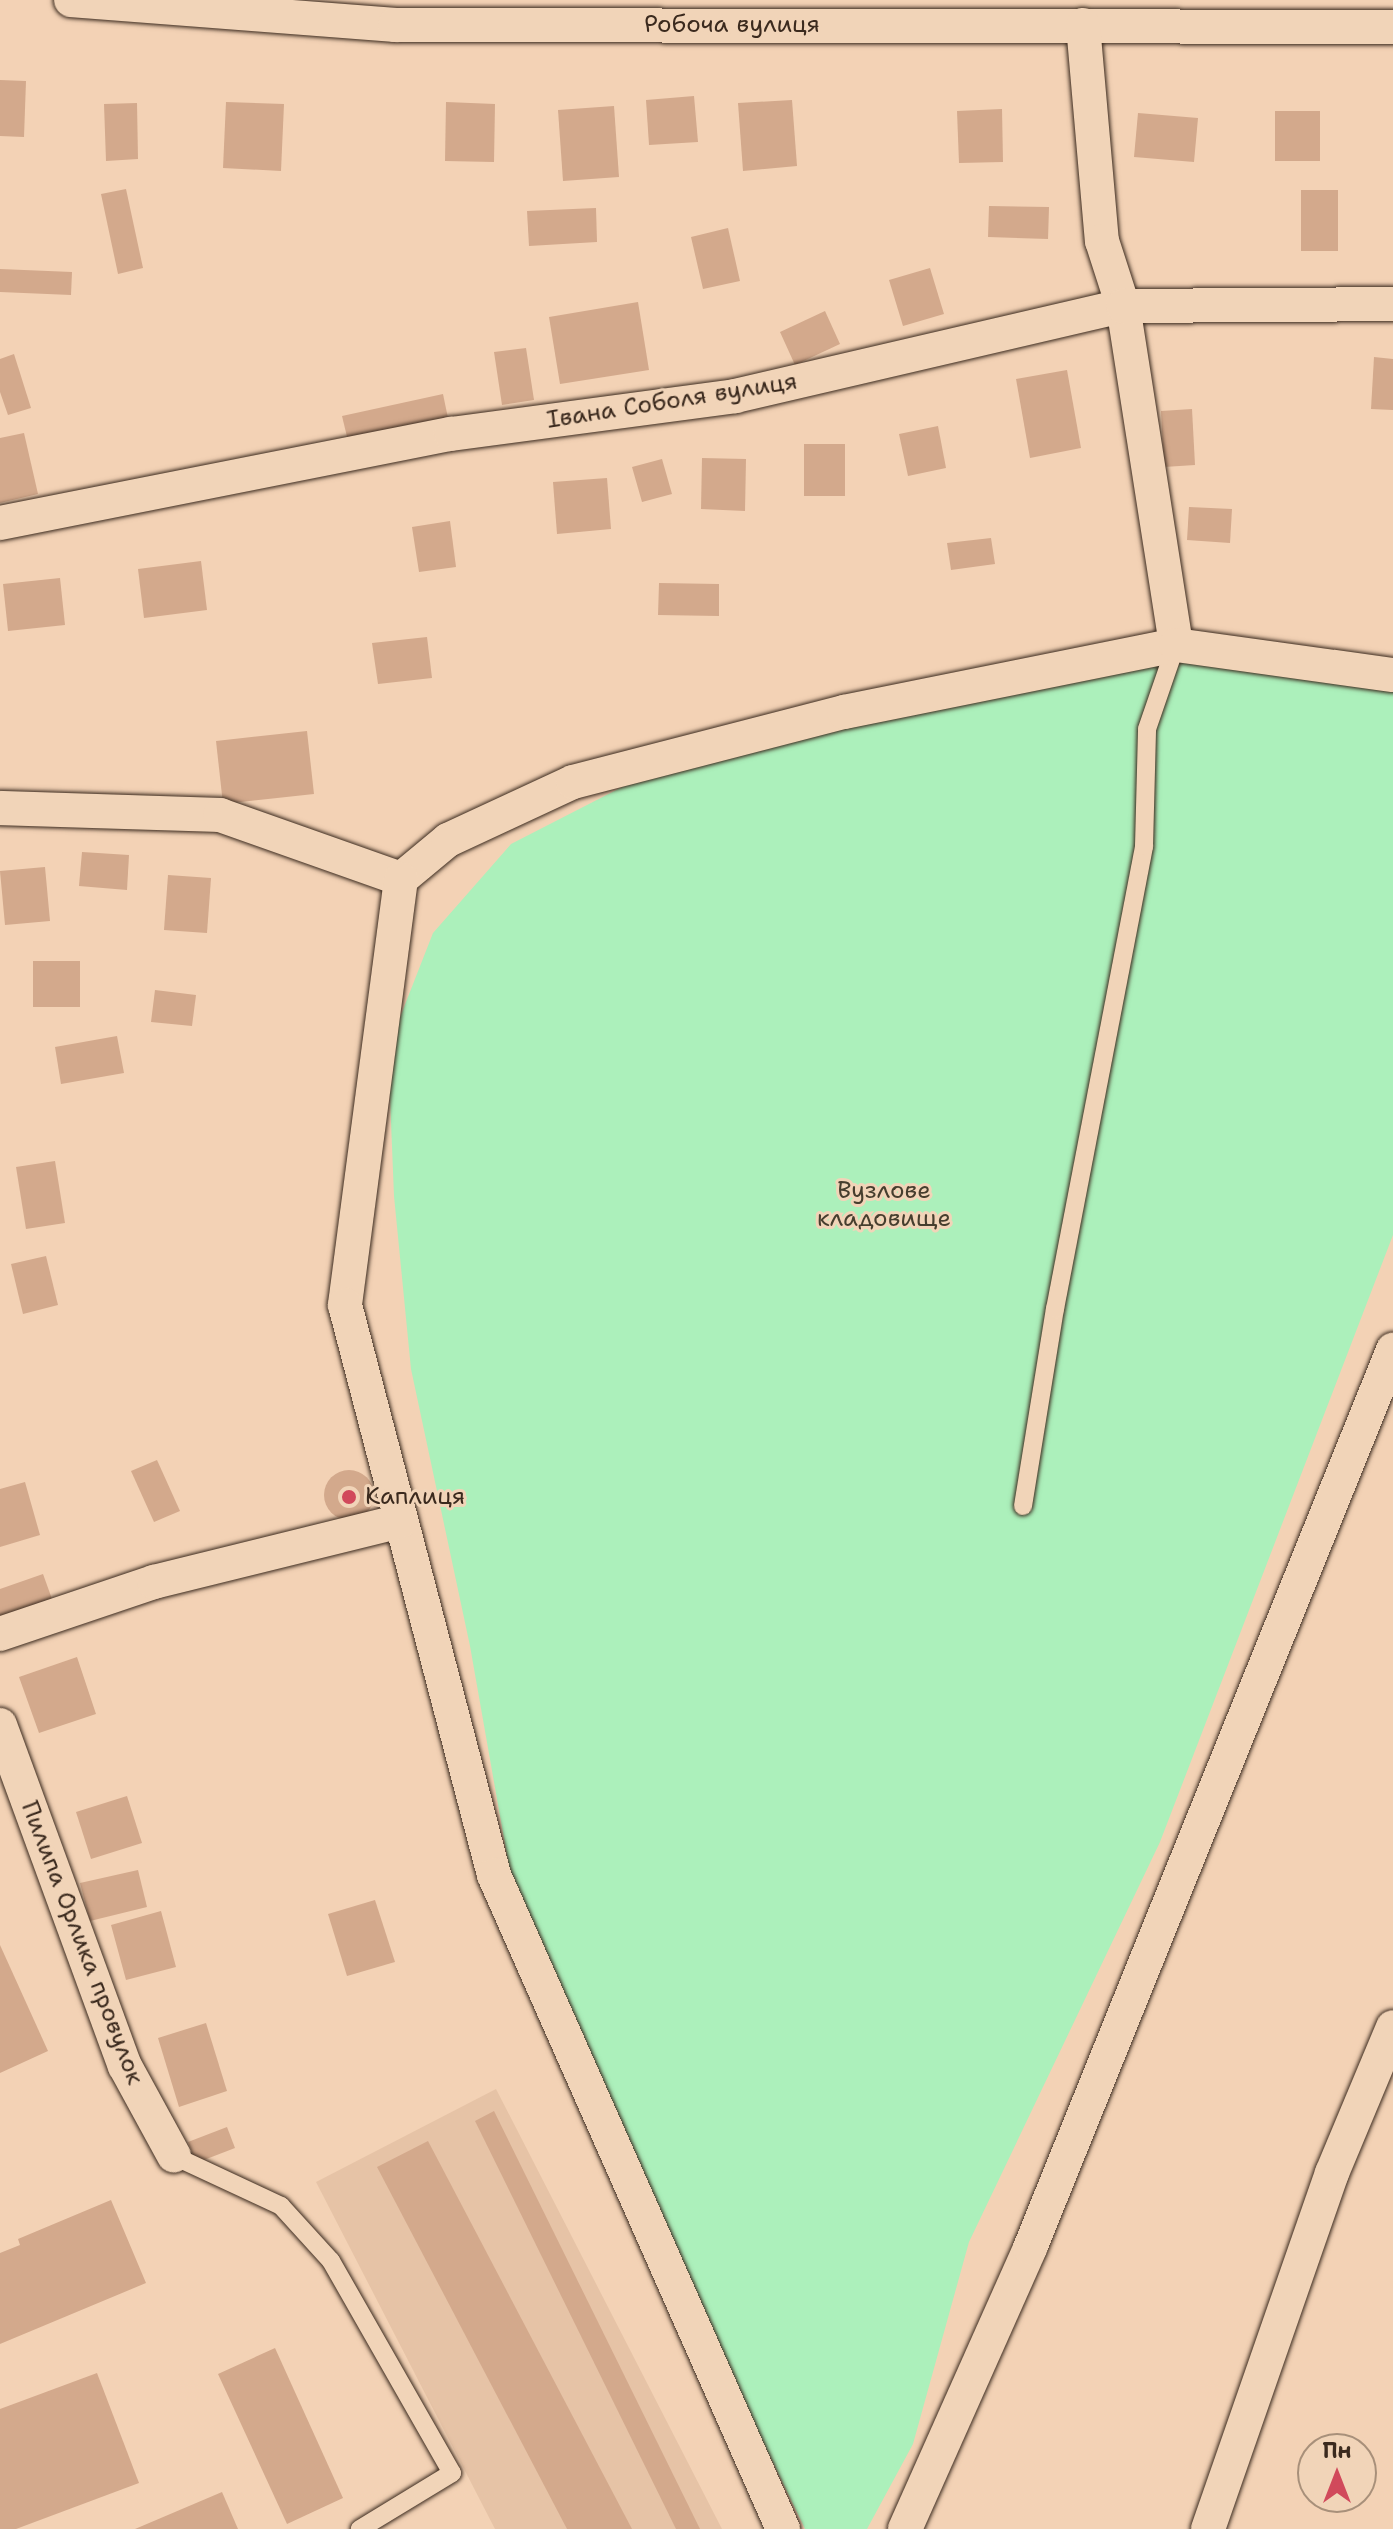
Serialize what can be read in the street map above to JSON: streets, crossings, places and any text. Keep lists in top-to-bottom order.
{
  "streets": {
    "street": ["Робоча вулиця", "Івана Соболя вулиця", "Пилипа Орлика провулок"]
  },
  "parks": ["Вузлове кладовище"],
  "places": ["Каплиця"],
  "north": "top"
}
